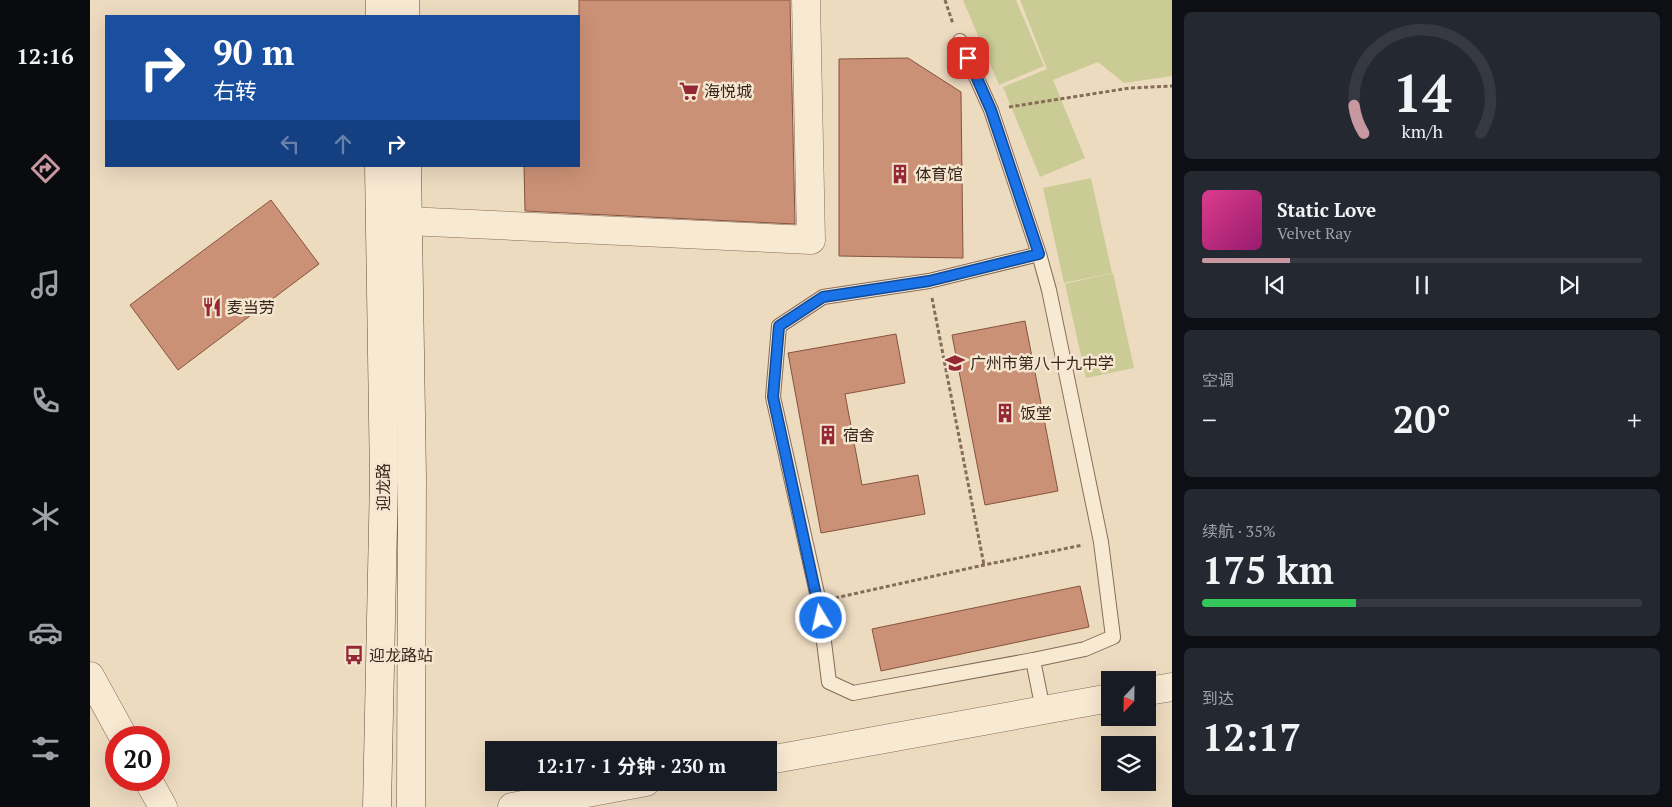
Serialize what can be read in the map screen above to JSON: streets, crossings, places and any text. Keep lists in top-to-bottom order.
{
  "streets": {
    "street": ["迎龙路"]
  },
  "places": {
    "supermarket": ["海悦城"],
    "building": ["体育馆", "饭堂", "宿舍"],
    "restaurant": ["麦当劳"],
    "school or university": ["广州市第八十九中学"],
    "bus stop": ["迎龙路站"]
  },
  "north": "bottom",
  "page": {
    "tabs": "12:16",
    "turn": ["90 m", "右转"],
    "song": ["Static Love", "Velvet Ray"],
    "tile": [
      "空调",
      ["续航 · 35%", "175 km"],
      ["到达", "12:17"]
    ],
    "heat": ["−", "20°", "+"],
    "limit": "20",
    "trip": "12:17 · 1 分钟 · 230 m",
    "gauge": ["14", "km/h"]
  }
}
